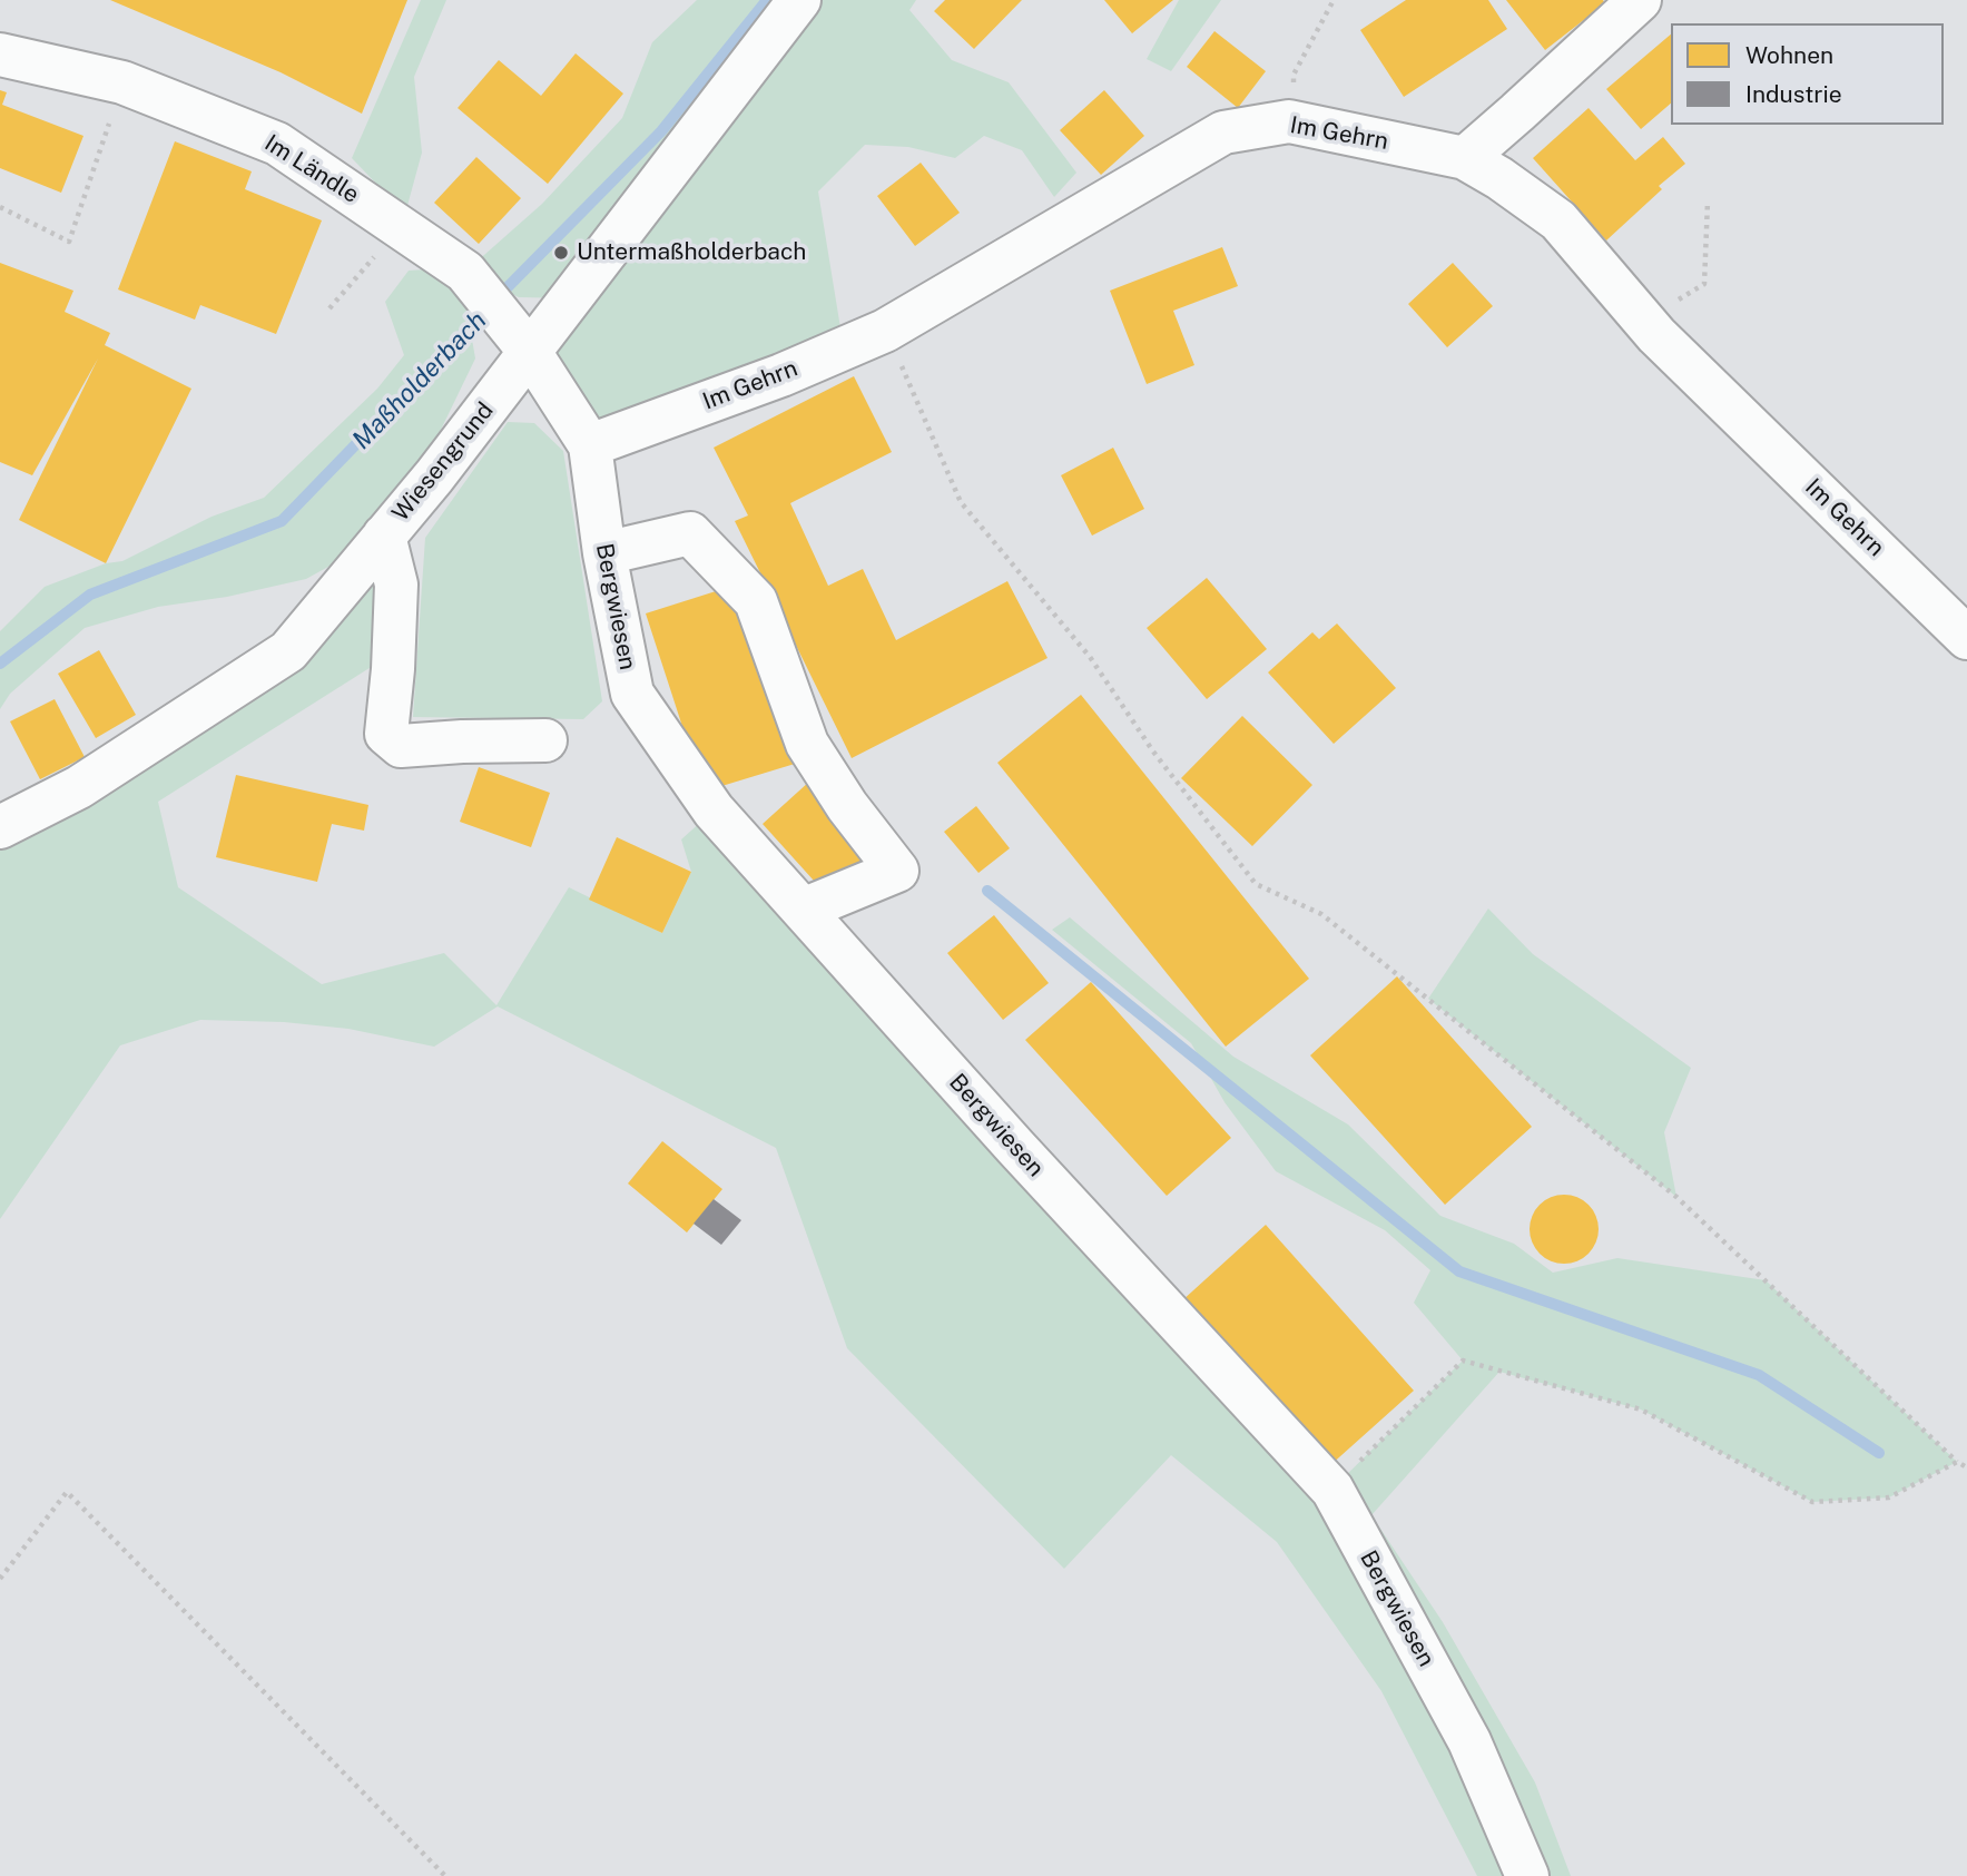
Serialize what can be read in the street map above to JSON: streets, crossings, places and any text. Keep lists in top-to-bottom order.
{
  "streets": {
    "street": [
      "Im Gehrn",
      "Im Ländle",
      "Wiesengrund",
      "Bergwiesen"
    ]
  },
  "crossings": [
    ["Im Gehrn", "Bergwiesen"],
    ["Im Ländle", "Wiesengrund"],
    ["Im Ländle", "Bergwiesen"],
    ["Wiesengrund", "Bergwiesen"]
  ],
  "water": ["Maßholderbach"],
  "places": ["Untermaßholderbach"],
  "legend": ["Wohnen", "Industrie"]
}
